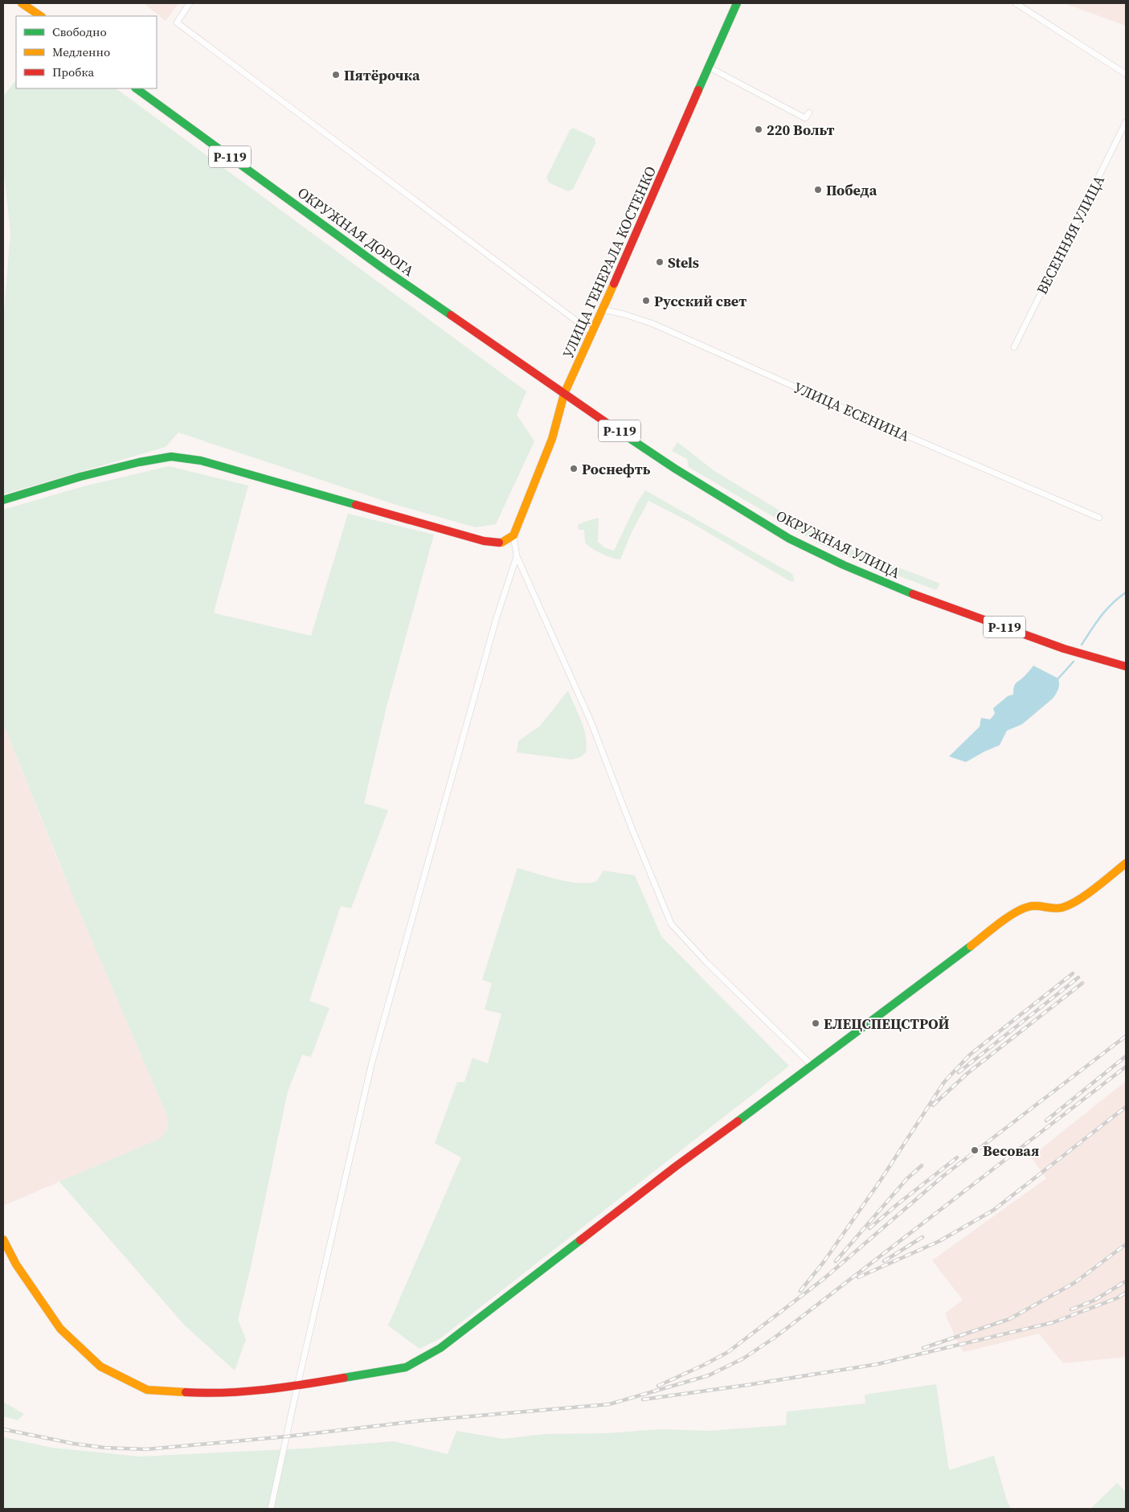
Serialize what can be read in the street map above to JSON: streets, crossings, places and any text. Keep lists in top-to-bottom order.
{
  "streets": {
    "main road": [
      "Р-119",
      "ОКРУЖНАЯ ДОРОГА",
      "УЛИЦА ГЕНЕРАЛА КОСТЕНКО",
      "ОКРУЖНАЯ УЛИЦА"
    ],
    "street": ["ВЕСЕННЯЯ УЛИЦА", "УЛИЦА ЕСЕНИНА"]
  },
  "crossings": [
    ["ОКРУЖНАЯ ДОРОГА", "УЛИЦА ГЕНЕРАЛА КОСТЕНКО"],
    ["ОКРУЖНАЯ ДОРОГА", "ОКРУЖНАЯ УЛИЦА"],
    ["УЛИЦА ГЕНЕРАЛА КОСТЕНКО", "УЛИЦА ЕСЕНИНА"],
    ["УЛИЦА ГЕНЕРАЛА КОСТЕНКО", "ОКРУЖНАЯ УЛИЦА"]
  ],
  "places": [
    "Пятёрочка",
    "220 Вольт",
    "Победа",
    "Stels",
    "Русский свет",
    "Роснефть",
    "ЕЛЕЦСПЕЦСТРОЙ",
    "Весовая"
  ],
  "legend": ["Свободно", "Медленно", "Пробка"]
}
